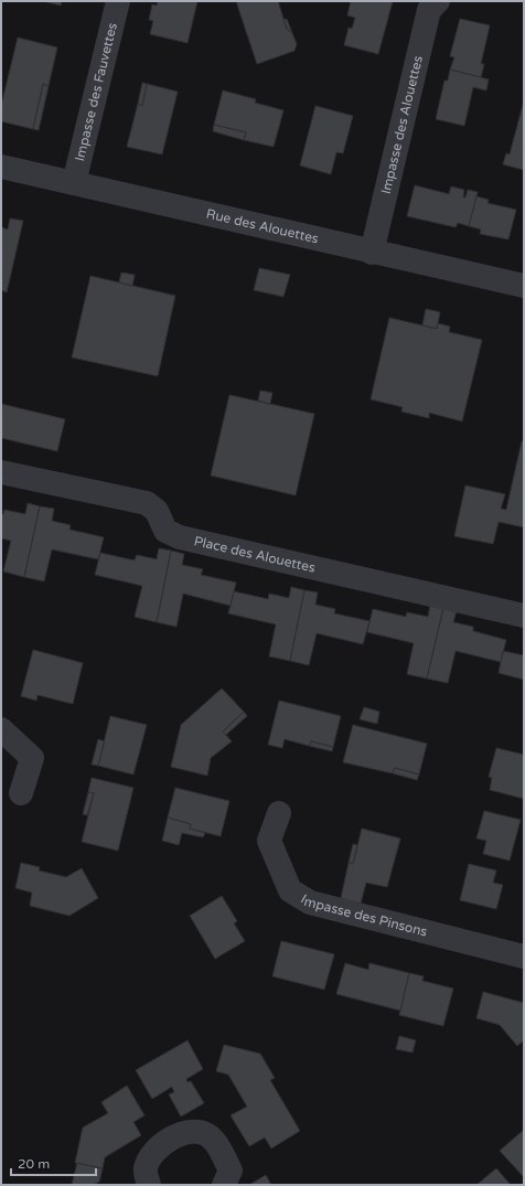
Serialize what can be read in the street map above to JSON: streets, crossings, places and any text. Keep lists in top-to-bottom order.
{
  "streets": {
    "street": [
      "Impasse des Fauvettes",
      "Impasse des Alouettes",
      "Rue des Alouettes",
      "Place des Alouettes",
      "Impasse des Pinsons"
    ]
  },
  "crossings": [
    ["Impasse des Fauvettes", "Rue des Alouettes"],
    ["Impasse des Alouettes", "Rue des Alouettes"]
  ],
  "scale_bar": "20 m"
}
